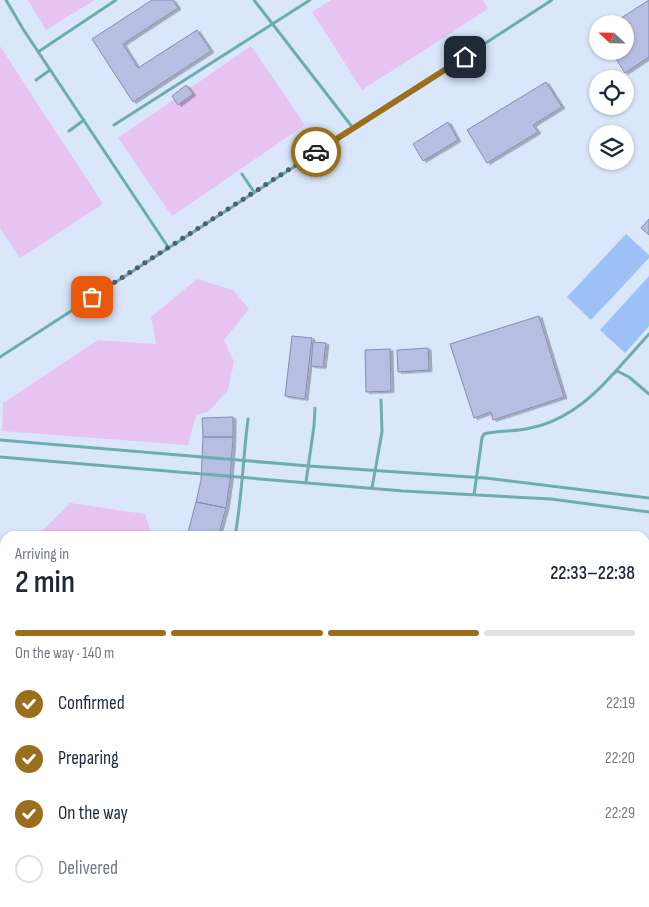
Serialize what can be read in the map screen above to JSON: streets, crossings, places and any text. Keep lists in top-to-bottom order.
{
  "north": "left",
  "page": {
    "heading": ["2 min", "Arriving in", "22:33–22:38"],
    "bar": "On the way · 140 m",
    "list": [
      ["Confirmed", "22:19"],
      ["Preparing", "22:20"],
      ["On the way", "22:29"],
      "Delivered"
    ]
  }
}
